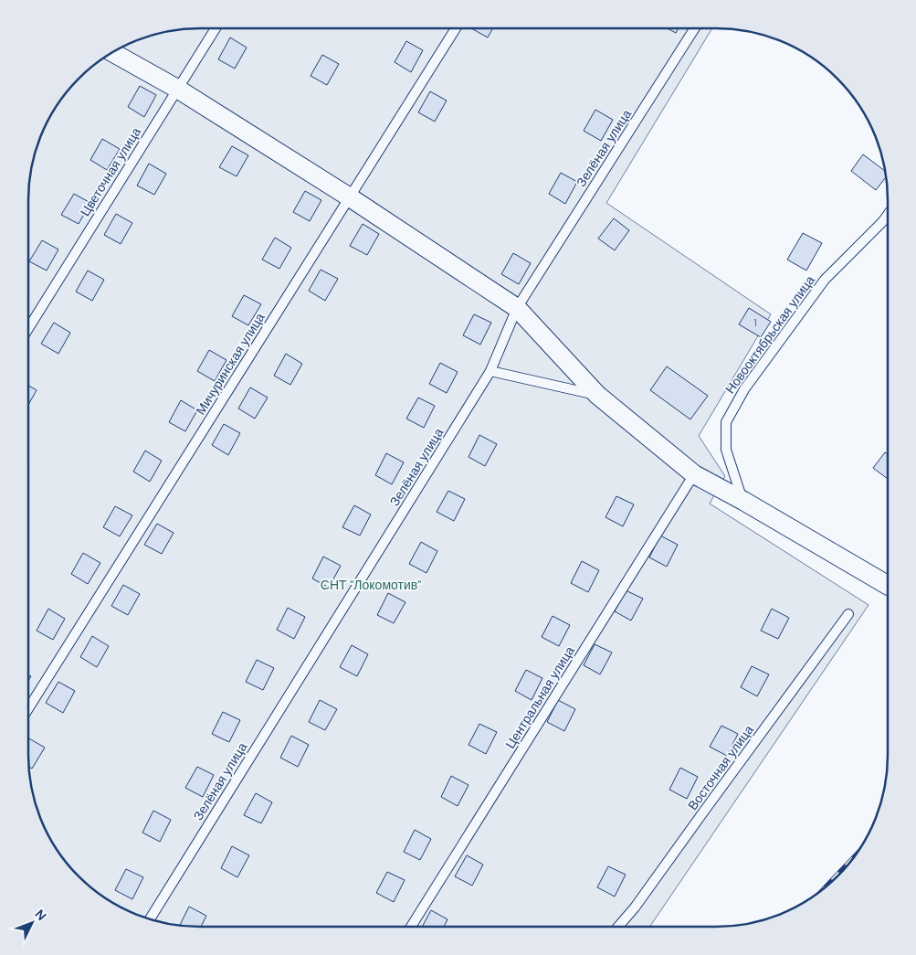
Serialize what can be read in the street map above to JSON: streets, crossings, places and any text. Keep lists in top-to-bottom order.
{
  "streets": {
    "lane": [
      "Зелёная улица",
      "Цветочная улица",
      "Новооктябрьская улица",
      "Мичуринская улица",
      "Центральная улица",
      "Восточная улица"
    ]
  },
  "parks": ["СНТ \"Локомотив\""],
  "house_numbers": ["1"],
  "north": "top right"
}
